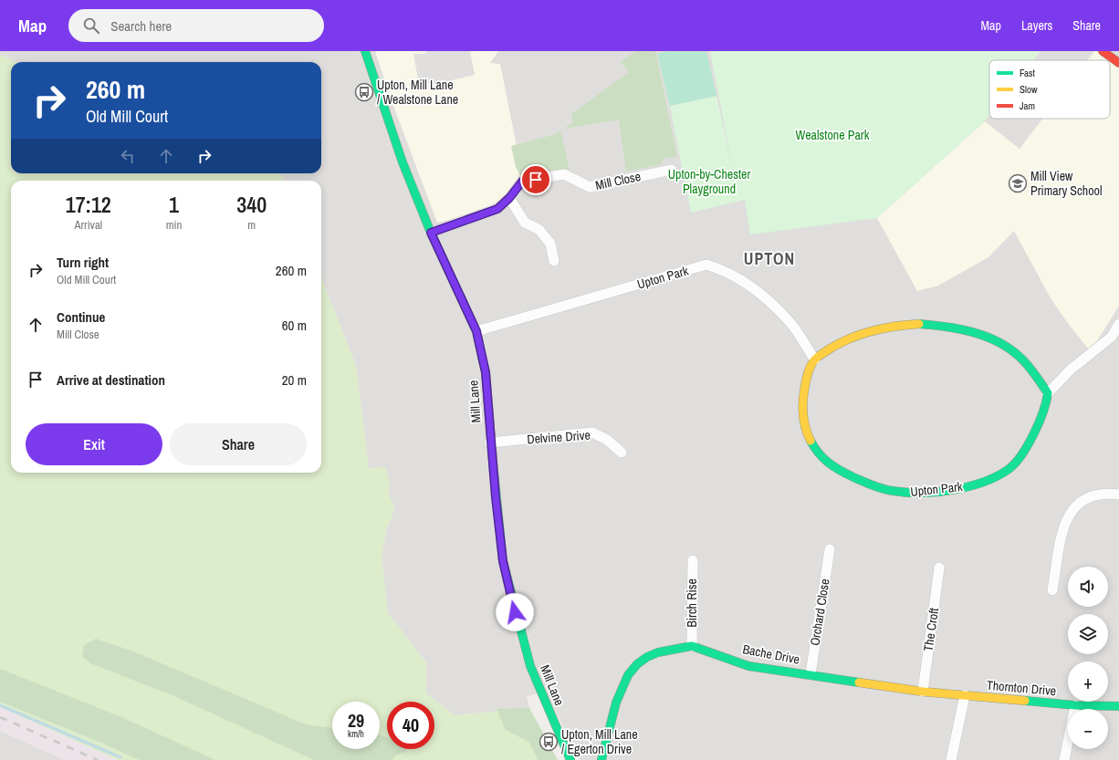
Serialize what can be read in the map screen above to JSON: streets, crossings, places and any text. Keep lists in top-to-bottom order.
{
  "streets": {
    "street": [
      "Mill Close",
      "Upton Park",
      "Mill Lane",
      "Delvine Drive",
      "Birch Rise",
      "Orchard Close",
      "The Croft",
      "Bache Drive",
      "Thornton Drive"
    ]
  },
  "crossings": [
    ["Mill Close", "Mill Lane"],
    ["Upton Park", "Mill Lane"],
    ["Mill Lane", "Delvine Drive"],
    ["Birch Rise", "Bache Drive"],
    ["Orchard Close", "Bache Drive"],
    ["The Croft", "Bache Drive"],
    ["Bache Drive", "Thornton Drive"]
  ],
  "districts": ["UPTON"],
  "parks": ["Wealstone Park", "Upton-by-Chester Playground"],
  "places": {
    "bus stop": ["Upton, Mill Lane / Wealstone Lane", "Upton, Mill Lane / Egerton Drive"],
    "school or university": ["Mill View Primary School"]
  },
  "legend": ["Fast", "Slow", "Jam"],
  "page": {
    "header": "Map",
    "search": "Search here",
    "nav": ["Map", "Layers", "Share"],
    "turn": ["260 m", "Old Mill Court"],
    "eta": [
      "17:12",
      "Arrival",
      "1",
      "min",
      "340",
      "m"
    ],
    "list": [
      {
        "name": "Turn right",
        "note": "Old Mill Court",
        "value": "260 m"
      },
      {
        "name": "Continue",
        "note": "Mill Close",
        "value": "60 m"
      },
      {
        "name": "Arrive at destination",
        "value": "20 m"
      }
    ],
    "buttons": ["Exit", "Share"],
    "map_buttons": ["+", "−"],
    "speed": "29 km/h",
    "limit": "40"
  }
}
